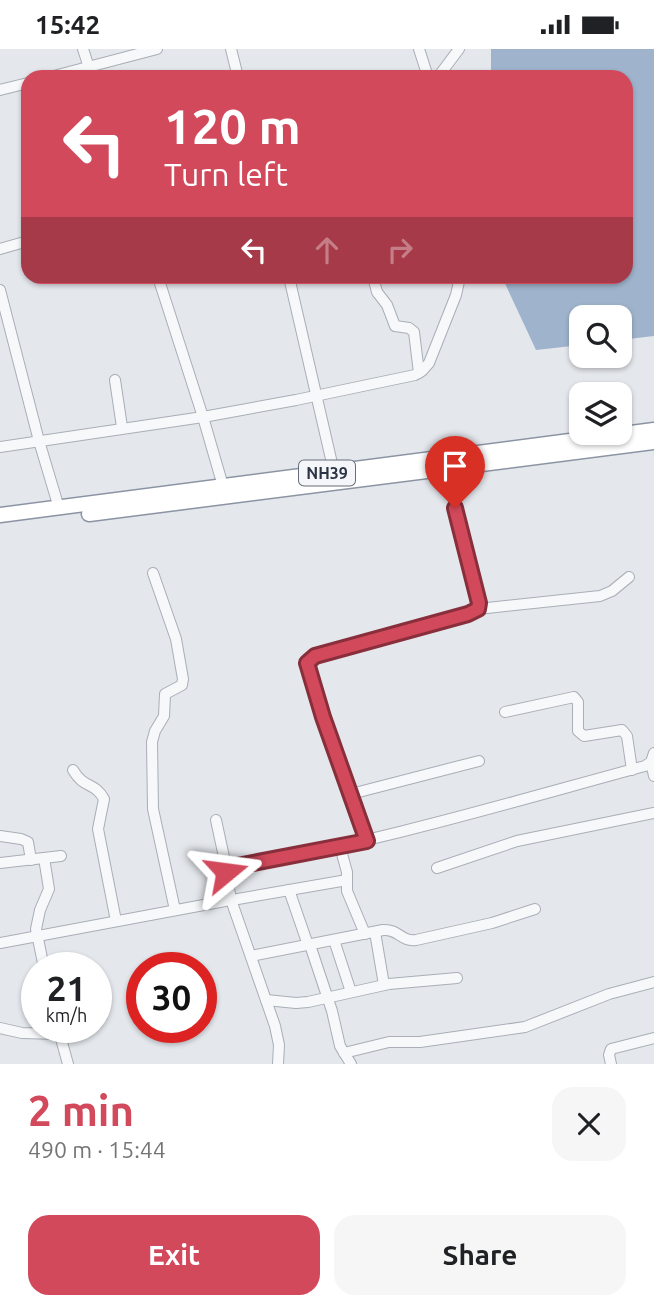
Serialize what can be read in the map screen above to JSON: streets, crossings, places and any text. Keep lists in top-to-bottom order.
{
  "streets": {
    "highway": ["NH39"]
  },
  "page": {
    "status": "15:42",
    "turn": ["120 m", "Turn left"],
    "speed": "21 km/h",
    "limit": "30",
    "heading": ["2 min", "490 m · 15:44"],
    "buttons": ["Exit", "Share"]
  }
}
